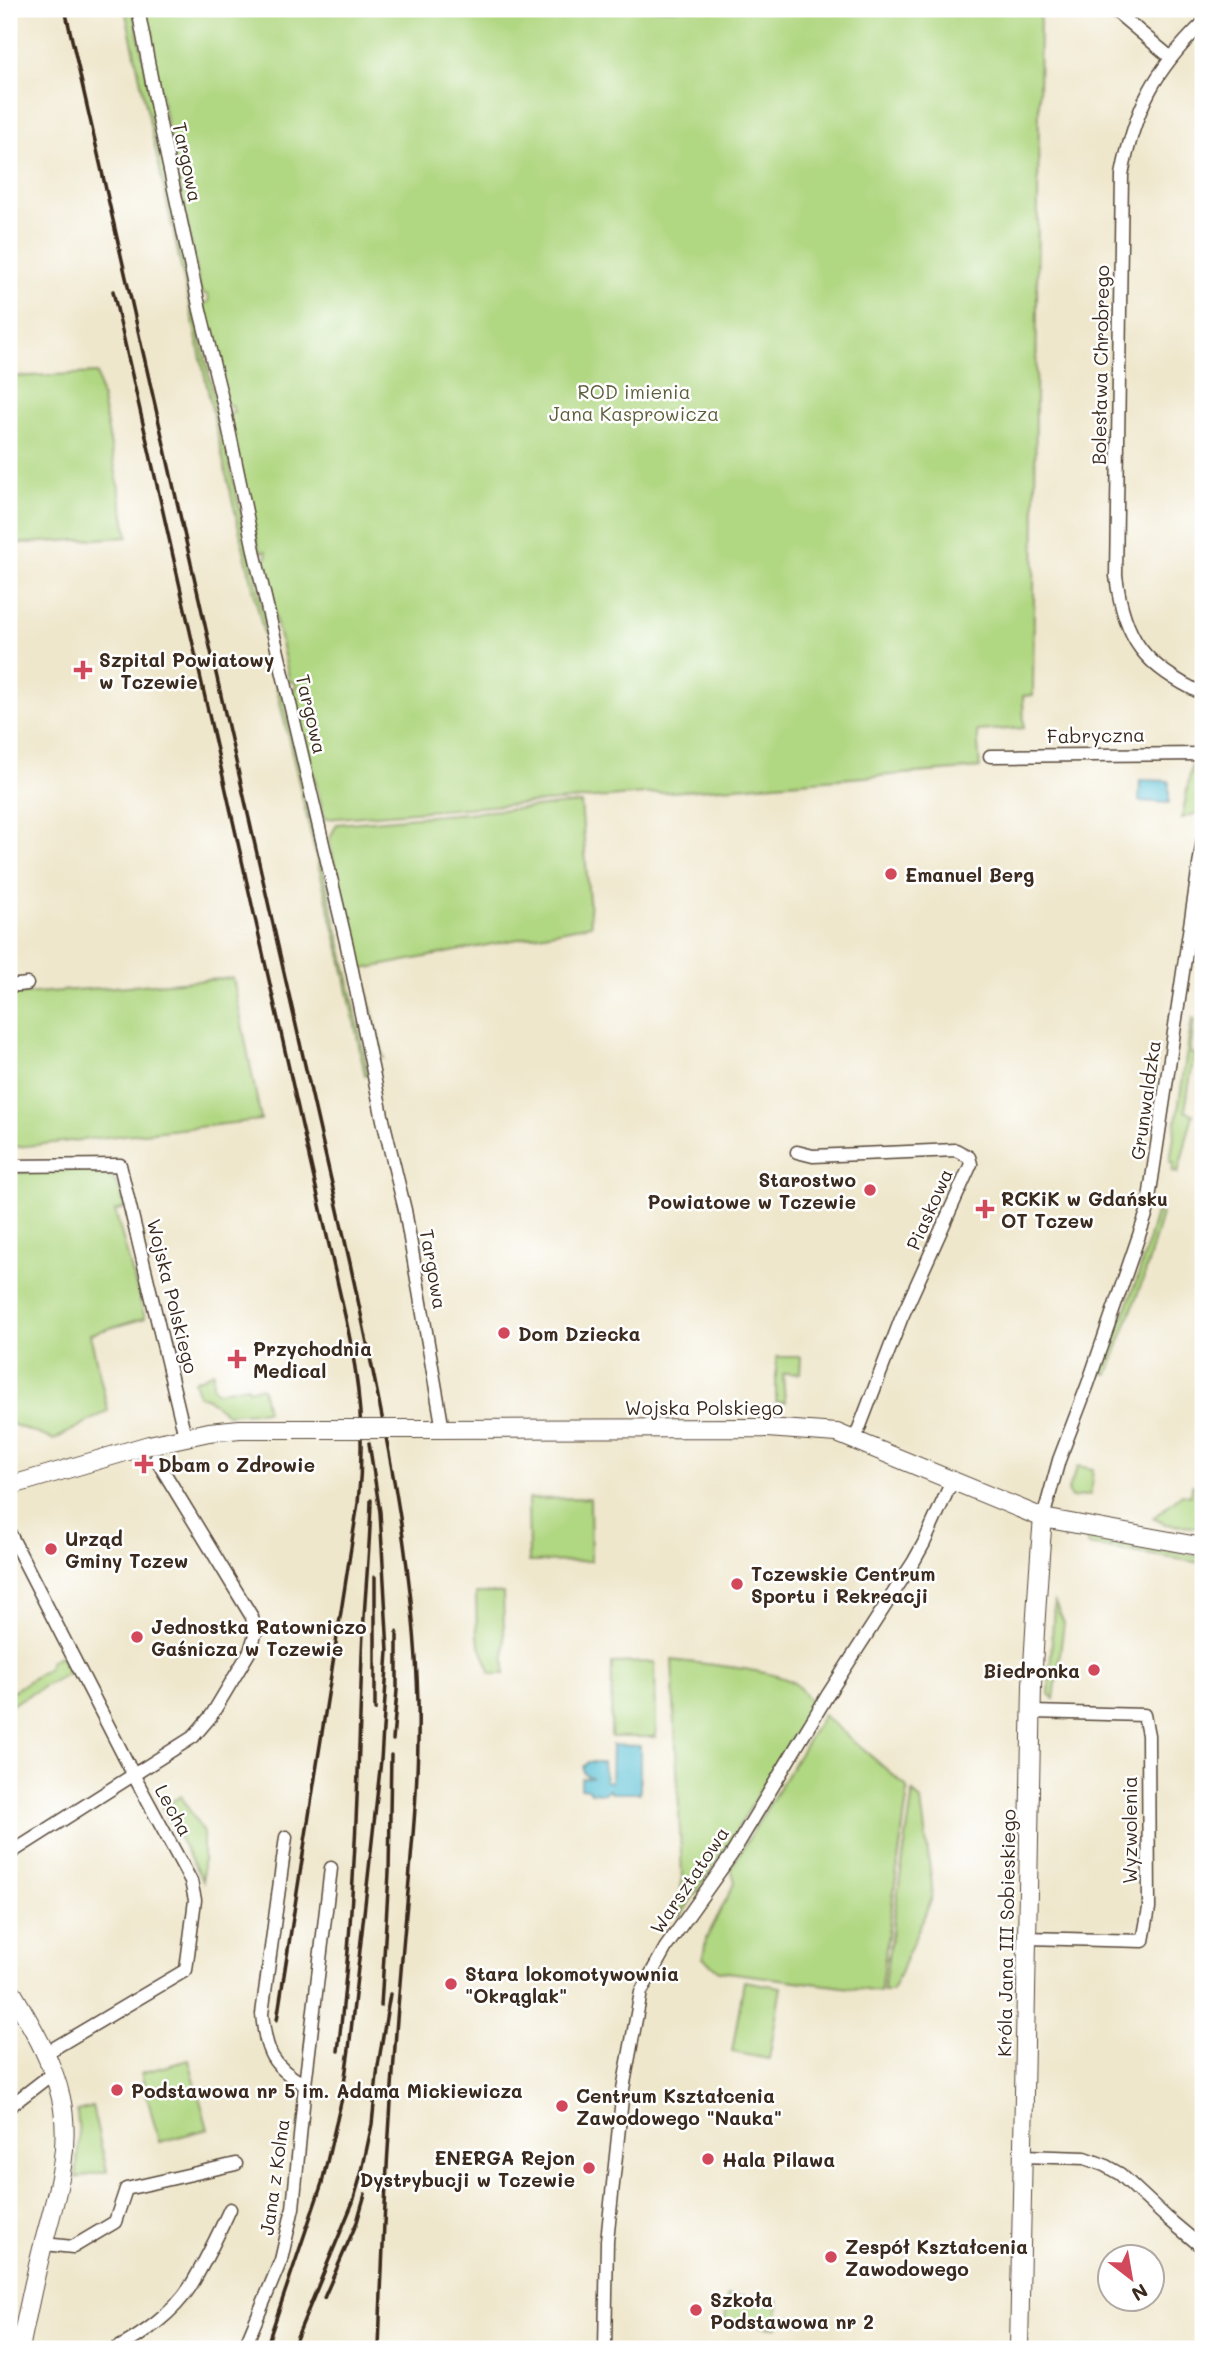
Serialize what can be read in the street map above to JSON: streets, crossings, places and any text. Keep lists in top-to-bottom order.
{
  "streets": {
    "street": [
      "Targowa",
      "Bolesława Chrobrego",
      "Fabryczna",
      "Grunwaldzka",
      "Piaskowa",
      "Wojska Polskiego",
      "Lecha",
      "Wyzwolenia",
      "Warsztatowa",
      "Króla Jana III Sobieskiego",
      "Jana z Kolna"
    ]
  },
  "crossings": [
    ["Targowa", "Wojska Polskiego"],
    ["Grunwaldzka", "Wojska Polskiego"],
    ["Grunwaldzka", "Króla Jana III Sobieskiego"],
    ["Piaskowa", "Wojska Polskiego"],
    ["Wojska Polskiego", "Warsztatowa"],
    ["Wojska Polskiego", "Króla Jana III Sobieskiego"],
    ["Wyzwolenia", "Króla Jana III Sobieskiego"]
  ],
  "parks": ["ROD imienia Jana Kasprowicza"],
  "places": {
    "health": [
      "Szpital Powiatowy w Tczewie",
      "RCKiK w Gdańsku OT Tczew",
      "Przychodnia Medical",
      "Dbam o Zdrowie"
    ],
    "other": [
      "Emanuel Berg",
      "Starostwo Powiatowe w Tczewie",
      "Dom Dziecka",
      "Urząd Gminy Tczew",
      "Tczewskie Centrum Sportu i Rekreacji",
      "Jednostka Ratowniczo Gaśnicza w Tczewie",
      "Biedronka",
      "Stara lokomotywownia \"Okrąglak\"",
      "Podstawowa nr 5 im. Adama Mickiewicza",
      "Centrum Kształcenia Zawodowego \"Nauka\"",
      "Hala Pilawa",
      "ENERGA Rejon Dystrybucji w Tczewie",
      "Zespół Kształcenia Zawodowego",
      "Szkoła Podstawowa nr 2"
    ]
  },
  "north": "bottom right"
}
